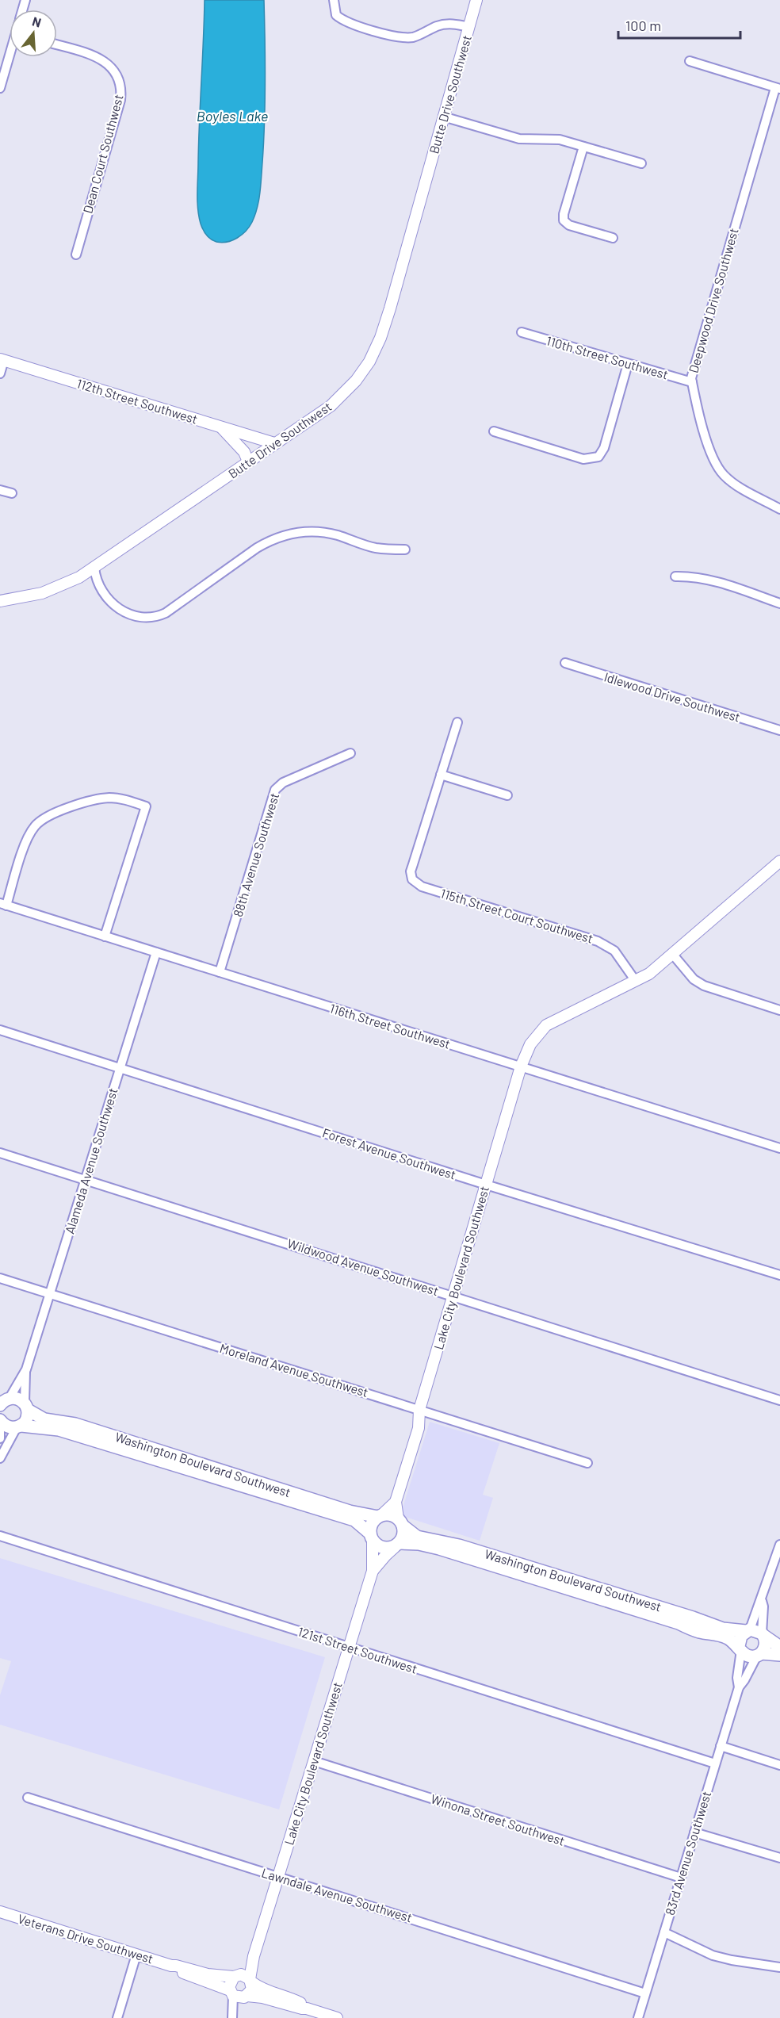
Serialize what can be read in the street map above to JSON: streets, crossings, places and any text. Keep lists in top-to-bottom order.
{
  "streets": {
    "main road": ["Washington Boulevard Southwest"],
    "street": [
      "Butte Drive Southwest",
      "Dean Court Southwest",
      "Deepwood Drive Southwest",
      "110th Street Southwest",
      "112th Street Southwest",
      "Idlewood Drive Southwest",
      "88th Avenue Southwest",
      "115th Street Court Southwest",
      "116th Street Southwest",
      "Forest Avenue Southwest",
      "Alameda Avenue Southwest",
      "Wildwood Avenue Southwest",
      "Lake City Boulevard Southwest",
      "Moreland Avenue Southwest",
      "121st Street Southwest",
      "Winona Street Southwest",
      "83rd Avenue Southwest",
      "Lawndale Avenue Southwest",
      "Veterans Drive Southwest"
    ]
  },
  "crossings": [
    ["Butte Drive Southwest", "112th Street Southwest"],
    ["Deepwood Drive Southwest", "110th Street Southwest"],
    ["88th Avenue Southwest", "116th Street Southwest"],
    ["115th Street Court Southwest", "Lake City Boulevard Southwest"],
    ["116th Street Southwest", "Alameda Avenue Southwest"],
    ["116th Street Southwest", "Lake City Boulevard Southwest"],
    ["Forest Avenue Southwest", "Alameda Avenue Southwest"],
    ["Forest Avenue Southwest", "Lake City Boulevard Southwest"],
    ["Alameda Avenue Southwest", "Wildwood Avenue Southwest"],
    ["Alameda Avenue Southwest", "Moreland Avenue Southwest"],
    ["Alameda Avenue Southwest", "Washington Boulevard Southwest"],
    ["Wildwood Avenue Southwest", "Lake City Boulevard Southwest"],
    ["Lake City Boulevard Southwest", "Moreland Avenue Southwest"],
    ["Lake City Boulevard Southwest", "Washington Boulevard Southwest"],
    ["Lake City Boulevard Southwest", "121st Street Southwest"],
    ["Lake City Boulevard Southwest", "Winona Street Southwest"],
    ["Lake City Boulevard Southwest", "Lawndale Avenue Southwest"],
    ["Lake City Boulevard Southwest", "Veterans Drive Southwest"],
    ["Washington Boulevard Southwest", "83rd Avenue Southwest"],
    ["121st Street Southwest", "83rd Avenue Southwest"],
    ["Winona Street Southwest", "83rd Avenue Southwest"],
    ["83rd Avenue Southwest", "Lawndale Avenue Southwest"]
  ],
  "water": ["Boyles Lake"],
  "scale_bar": "100 m",
  "north": "top"
}
